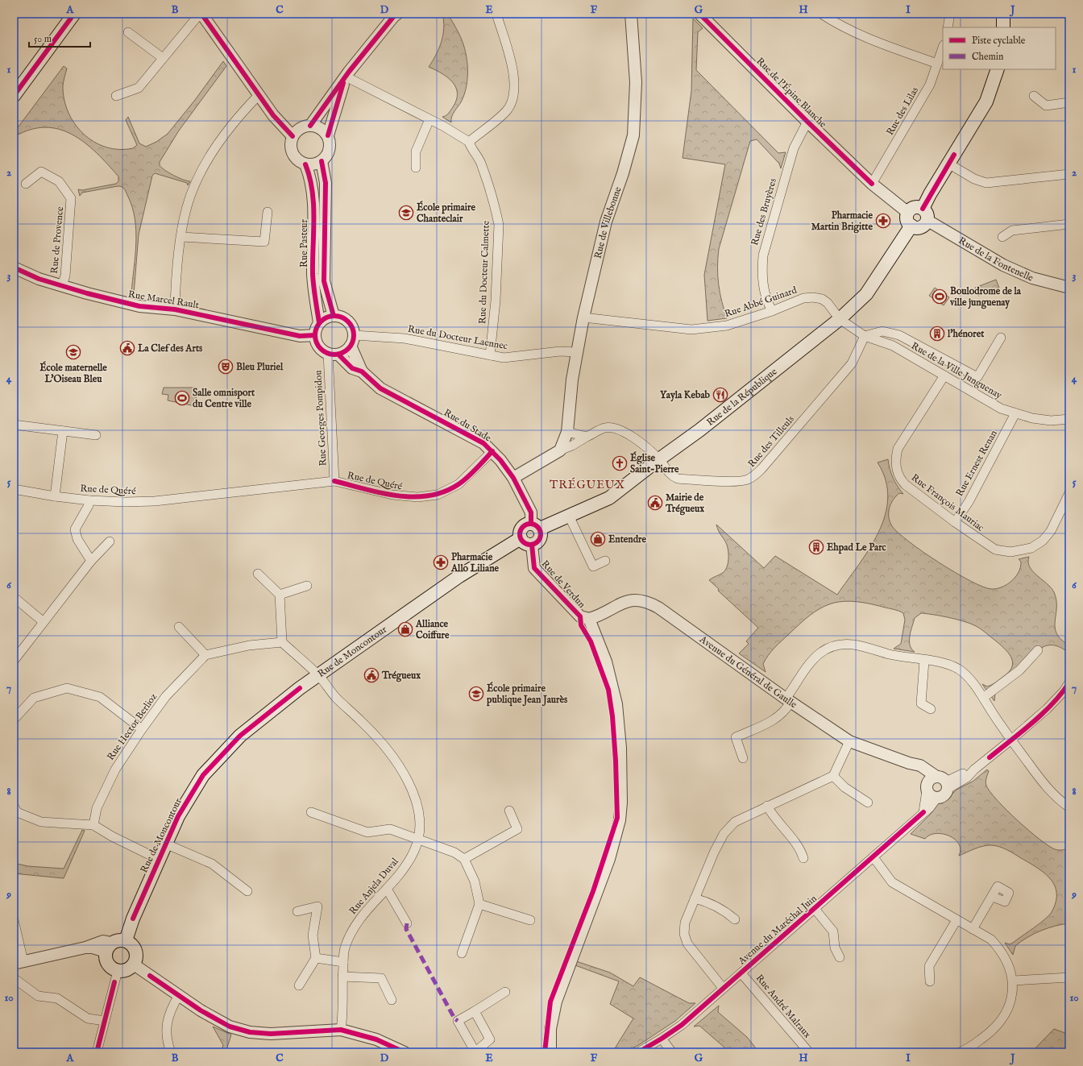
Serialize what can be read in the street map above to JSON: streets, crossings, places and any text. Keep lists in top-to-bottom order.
{
  "streets": {
    "main road": ["Rue de la République", "Rue de Moncontour"],
    "street": [
      "Rue de l'Épine Blanche",
      "Rue des Lilas",
      "Rue des Bruyères",
      "Rue de Villebonne",
      "Rue de Provence",
      "Rue Pasteur",
      "Rue de la Fontenelle",
      "Rue du Docteur Calmette",
      "Rue Marcel Rault",
      "Rue Abbé Guinard",
      "Rue du Docteur Laennec",
      "Rue de la Ville Junguenay",
      "Rue Georges Pompidou",
      "Rue du Stade",
      "Rue des Tilleuls",
      "Rue Ernest Renan",
      "Rue de Quéré",
      "Rue François Mauriac",
      "Rue de Verdun",
      "Avenue du Général de Gaulle",
      "Rue Hector Berlioz",
      "Rue Anjela Duval",
      "Avenue du Maréchal Juin",
      "Rue André Malraux"
    ]
  },
  "crossings": [
    ["Rue de l'Épine Blanche", "Rue des Lilas"],
    ["Rue de l'Épine Blanche", "Rue des Bruyères"],
    ["Rue de l'Épine Blanche", "Rue de la Fontenelle"],
    ["Rue de l'Épine Blanche", "Rue de la République"],
    ["Rue des Bruyères", "Rue Abbé Guinard"],
    ["Rue de Villebonne", "Rue Abbé Guinard"],
    ["Rue de Villebonne", "Rue du Docteur Laennec"],
    ["Rue de Villebonne", "Rue des Tilleuls"],
    ["Rue de Provence", "Rue Marcel Rault"],
    ["Rue Pasteur", "Rue Marcel Rault"],
    ["Rue Pasteur", "Rue du Docteur Laennec"],
    ["Rue Pasteur", "Rue Georges Pompidou"],
    ["Rue de la Fontenelle", "Rue de la République"],
    ["Rue du Docteur Calmette", "Rue du Docteur Laennec"],
    ["Rue Marcel Rault", "Rue du Docteur Laennec"],
    ["Rue Marcel Rault", "Rue Georges Pompidou"],
    ["Rue Abbé Guinard", "Rue de la Ville Junguenay"],
    ["Rue Abbé Guinard", "Rue de la République"],
    ["Rue du Docteur Laennec", "Rue Georges Pompidou"],
    ["Rue de la Ville Junguenay", "Rue de la République"],
    ["Rue de la Ville Junguenay", "Rue des Tilleuls"],
    ["Rue de la Ville Junguenay", "Rue Ernest Renan"],
    ["Rue de la Ville Junguenay", "Rue François Mauriac"],
    ["Rue de la République", "Rue du Stade"],
    ["Rue de la République", "Rue des Tilleuls"],
    ["Rue de la République", "Rue de Verdun"],
    ["Rue de la République", "Rue de Moncontour"],
    ["Rue Georges Pompidou", "Rue de Quéré"],
    ["Rue du Stade", "Rue de Quéré"],
    ["Rue du Stade", "Rue de Verdun"],
    ["Rue du Stade", "Rue de Moncontour"],
    ["Rue Ernest Renan", "Rue François Mauriac"],
    ["Rue de Verdun", "Rue de Moncontour"],
    ["Rue de Verdun", "Avenue du Général de Gaulle"],
    ["Rue de Moncontour", "Rue Anjela Duval"],
    ["Avenue du Général de Gaulle", "Avenue du Maréchal Juin"],
    ["Avenue du Maréchal Juin", "Rue André Malraux"]
  ],
  "districts": ["TRÉGUEUX"],
  "places": {
    "school or university": ["École primaire Chanteclair", "École maternelle L'Oiseau Bleu", "École primaire publique Jean Jaurès"],
    "pharmacy": ["Pharmacie Martin Brigitte", "Pharmacie Allo Liliane"],
    "sports": ["Boulodrome de la ville junguenay", "Salle omnisport du Centre ville"],
    "building": ["l'hénoret", "Ehpad Le Parc"],
    "public building": ["La Clef des Arts", "Mairie de Trégueux", "Trégueux"],
    "theatre": ["Bleu Pluriel"],
    "restaurant": ["Yayla Kebab"],
    "church": ["Église Saint-Pierre"],
    "shop": ["Entendre", "Alliance Coiffure"]
  },
  "legend": ["Piste cyclable", "Chemin"],
  "scale_bar": "50 m",
  "grid": {
    "columns": [
      "A",
      "B",
      "C",
      "D",
      "E",
      "F",
      "G",
      "H",
      "I",
      "J"
    ],
    "rows": [
      "1",
      "2",
      "3",
      "4",
      "5",
      "6",
      "7",
      "8",
      "9",
      "10"
    ]
  }
}
